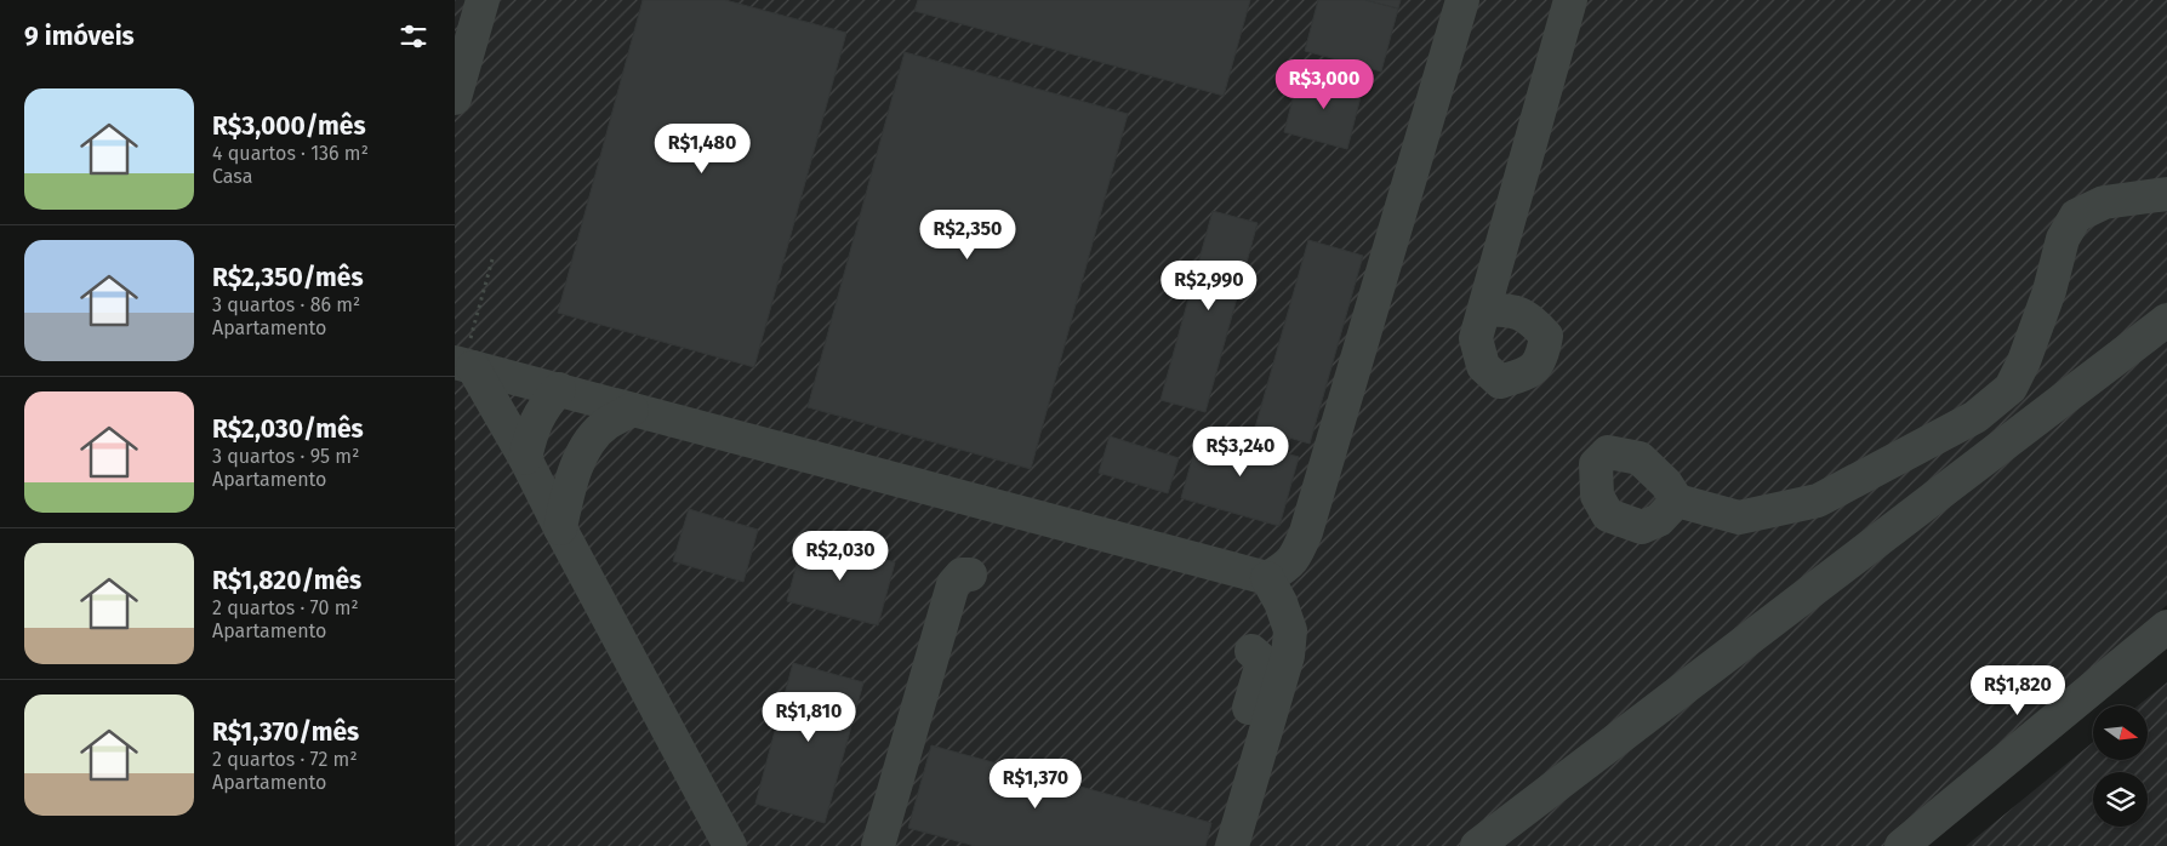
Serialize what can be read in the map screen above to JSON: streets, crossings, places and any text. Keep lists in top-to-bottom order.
{
  "north": "right",
  "page": {
    "heading": "9 imóveis",
    "price": [
      "R$3,000",
      "R$1,480",
      "R$2,350",
      "R$2,990",
      "R$3,240",
      "R$2,030",
      "R$1,820",
      "R$1,810",
      "R$1,370"
    ],
    "list": [
      {
        "name": "R$3,000/mês",
        "note": "4 quartos · 136 m² · Casa"
      },
      {
        "name": "R$2,350/mês",
        "note": "3 quartos · 86 m² · Apartamento"
      },
      {
        "name": "R$2,030/mês",
        "note": "3 quartos · 95 m² · Apartamento"
      },
      {
        "name": "R$1,820/mês",
        "note": "2 quartos · 70 m² · Apartamento"
      },
      {
        "name": "R$1,370/mês",
        "note": "2 quartos · 72 m² · Apartamento"
      }
    ]
  }
}
